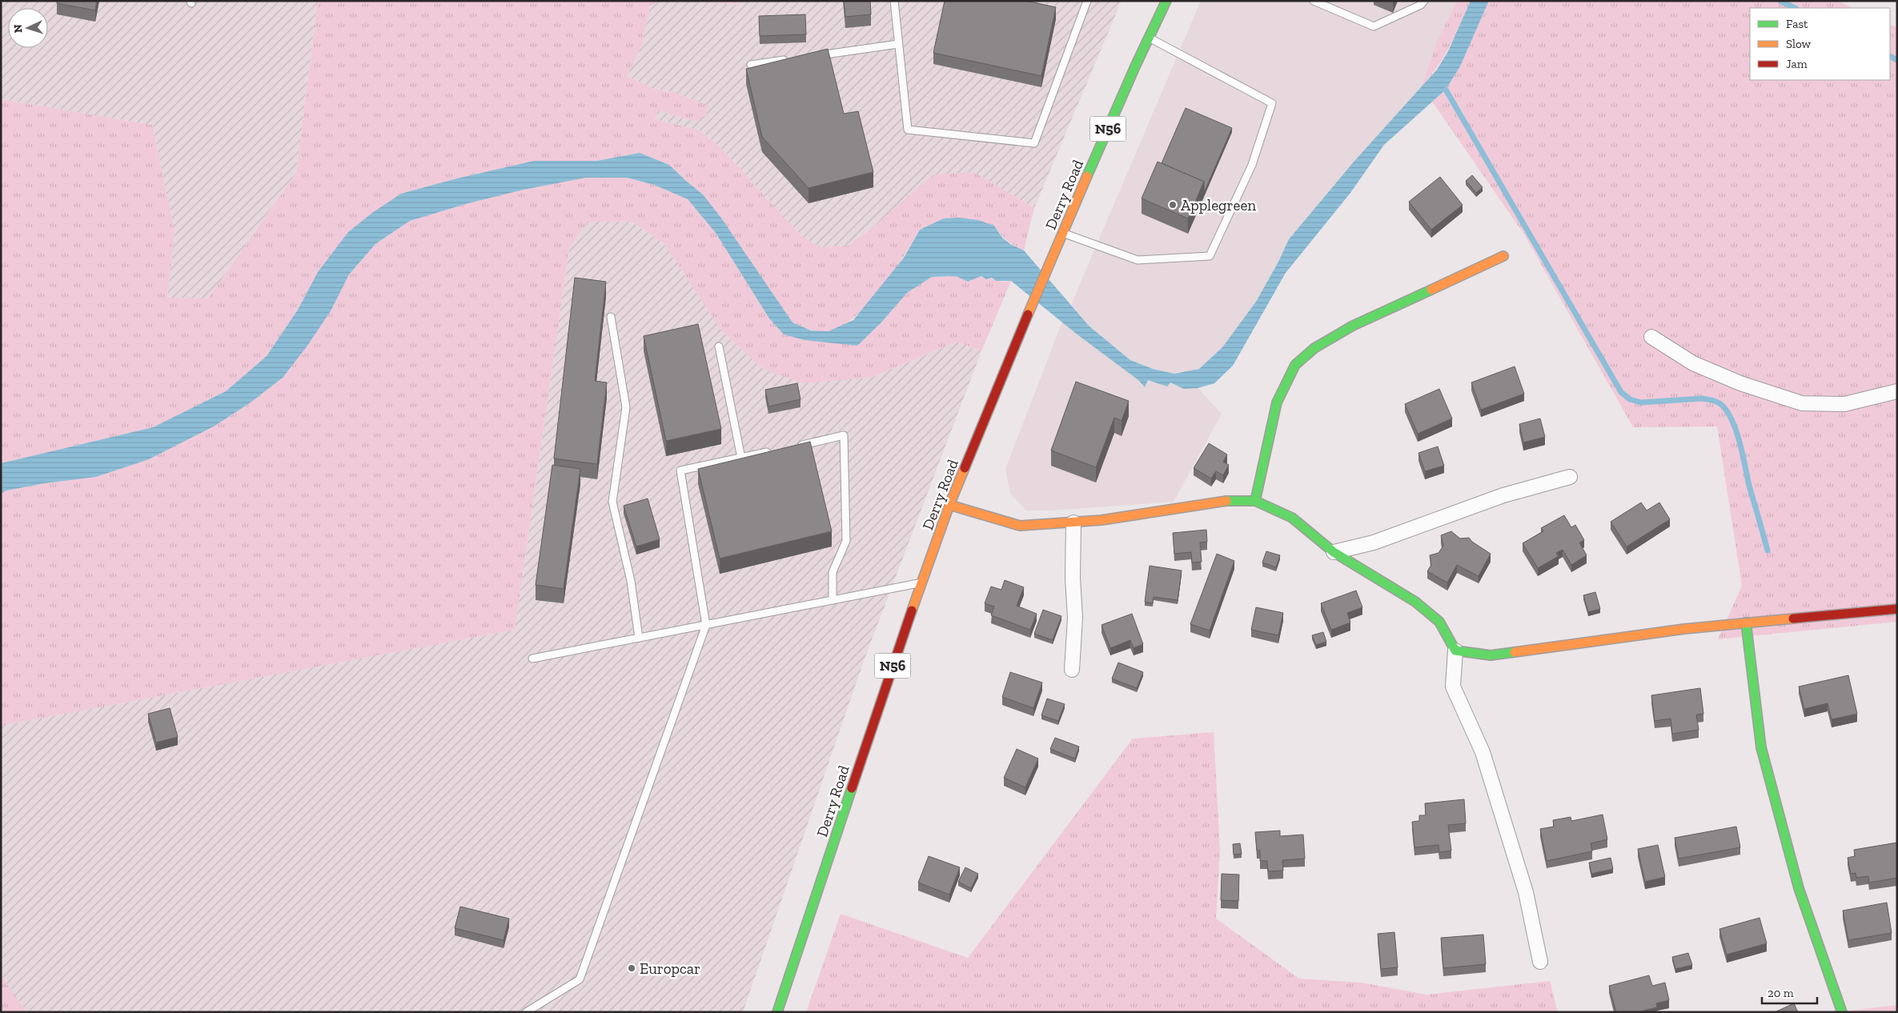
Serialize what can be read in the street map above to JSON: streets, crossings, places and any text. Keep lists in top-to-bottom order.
{
  "streets": {
    "street": ["N56", "Derry Road"]
  },
  "places": ["Applegreen", "Europcar"],
  "legend": ["Fast", "Slow", "Jam"],
  "scale_bar": "20 m",
  "north": "left"
}
